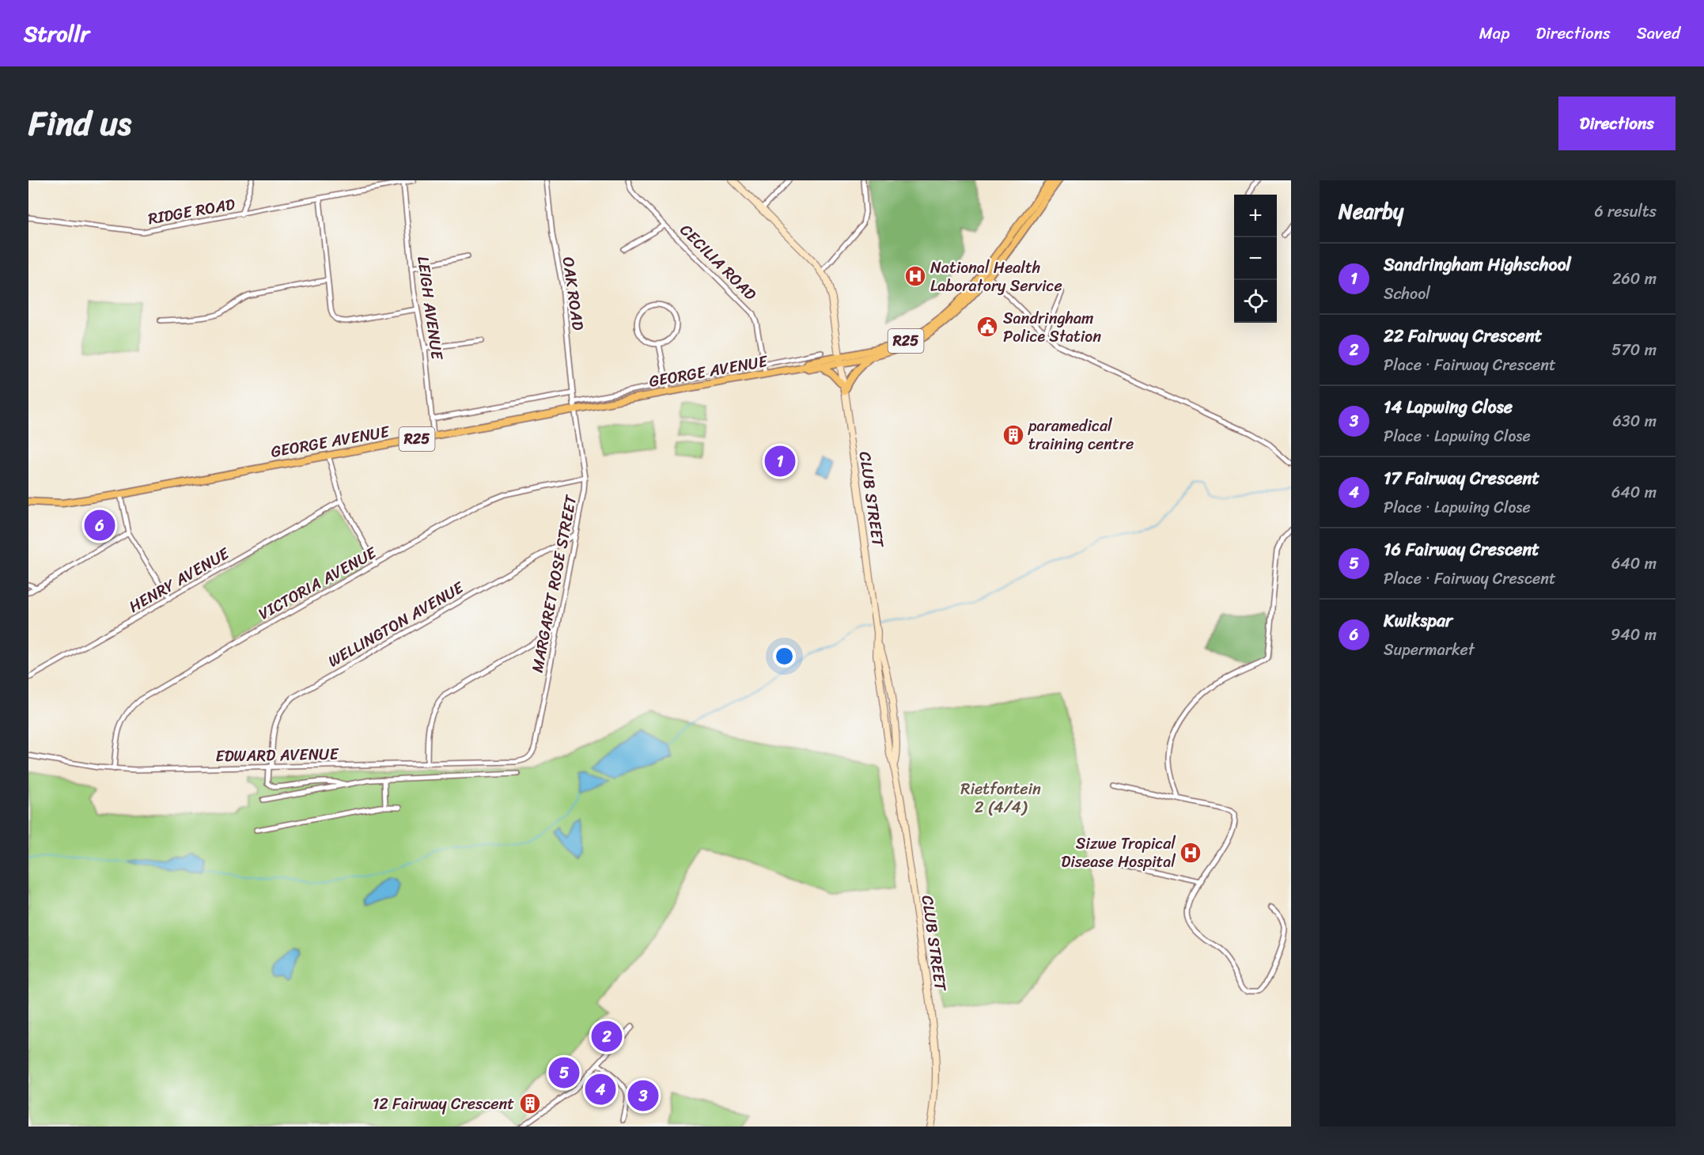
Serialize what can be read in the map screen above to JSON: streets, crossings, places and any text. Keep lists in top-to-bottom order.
{
  "streets": {
    "main road": ["R25", "GEORGE AVENUE", "CLUB STREET"],
    "street": [
      "RIDGE ROAD",
      "CECILIA ROAD",
      "OAK ROAD",
      "LEIGH AVENUE",
      "HENRY AVENUE",
      "VICTORIA AVENUE",
      "MARGARET ROSE STREET",
      "WELLINGTON AVENUE",
      "EDWARD AVENUE"
    ]
  },
  "crossings": [
    ["RIDGE ROAD", "LEIGH AVENUE"],
    ["CECILIA ROAD", "GEORGE AVENUE"],
    ["OAK ROAD", "GEORGE AVENUE"],
    ["OAK ROAD", "MARGARET ROSE STREET"],
    ["LEIGH AVENUE", "GEORGE AVENUE"],
    ["R25", "GEORGE AVENUE"],
    ["R25", "CLUB STREET"],
    ["GEORGE AVENUE", "CLUB STREET"],
    ["GEORGE AVENUE", "MARGARET ROSE STREET"],
    ["VICTORIA AVENUE", "MARGARET ROSE STREET"],
    ["VICTORIA AVENUE", "EDWARD AVENUE"],
    ["MARGARET ROSE STREET", "WELLINGTON AVENUE"],
    ["MARGARET ROSE STREET", "EDWARD AVENUE"],
    ["WELLINGTON AVENUE", "EDWARD AVENUE"]
  ],
  "parks": ["Rietfontein 2 (4/4)"],
  "places": {
    "hospital": ["National Health Laboratory Service", "Sizwe Tropical Disease Hospital"],
    "public building": ["Sandringham Police Station"],
    "building": ["paramedical training centre", "12 Fairway Crescent"]
  },
  "page": {
    "header": "Strollr",
    "nav": ["Map", "Directions", "Saved"],
    "title": "Find us",
    "buttons": "Directions",
    "heading": ["Nearby", "6 results"],
    "map_buttons": ["+", "−"],
    "list": [
      {
        "mark": "1",
        "name": "Sandringham Highschool",
        "note": "School",
        "value": "260 m"
      },
      {
        "mark": "2",
        "name": "22 Fairway Crescent",
        "note": "Place · Fairway Crescent",
        "value": "570 m"
      },
      {
        "mark": "3",
        "name": "14 Lapwing Close",
        "note": "Place · Lapwing Close",
        "value": "630 m"
      },
      {
        "mark": "4",
        "name": "17 Fairway Crescent",
        "note": "Place · Lapwing Close",
        "value": "640 m"
      },
      {
        "mark": "5",
        "name": "16 Fairway Crescent",
        "note": "Place · Fairway Crescent",
        "value": "640 m"
      },
      {
        "mark": "6",
        "name": "Kwikspar",
        "note": "Supermarket",
        "value": "940 m"
      }
    ],
    "pins": [
      "1",
      "6",
      "2",
      "5",
      "4",
      "3"
    ]
  }
}
